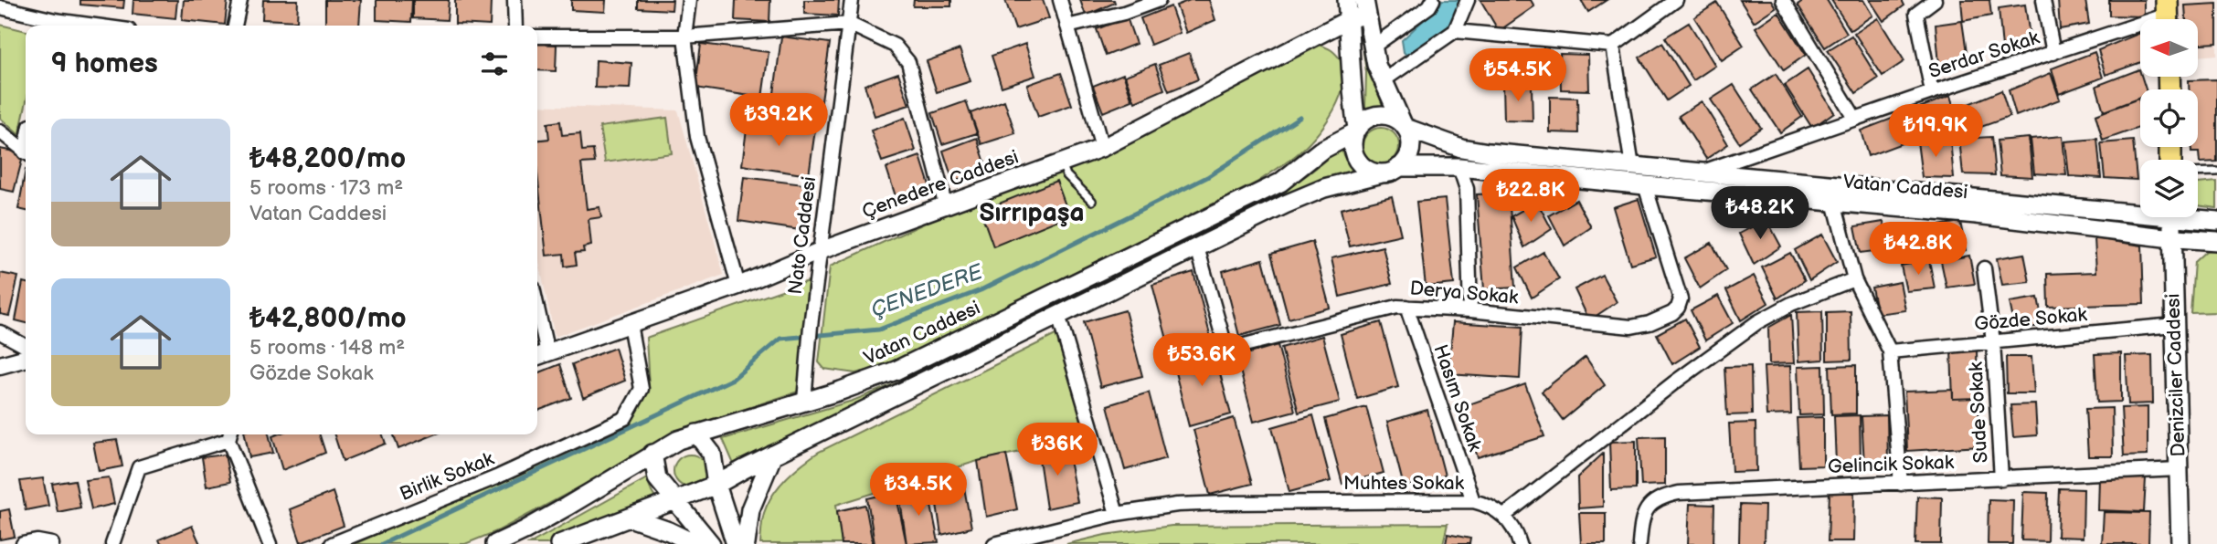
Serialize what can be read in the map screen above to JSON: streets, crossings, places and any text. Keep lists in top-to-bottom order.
{
  "streets": {
    "main road": ["Vatan Caddesi", "Denizciler Caddesi"],
    "street": [
      "Serdar Sokak",
      "Çenedere Caddesi",
      "Nato Caddesi",
      "Derya Sokak",
      "Gözde Sokak",
      "Hasım Sokak",
      "Sude Sokak",
      "Gelincik Sokak",
      "Birlik Sokak",
      "Muhtes Sokak"
    ]
  },
  "crossings": [
    ["Serdar Sokak", "Vatan Caddesi"],
    ["Çenedere Caddesi", "Nato Caddesi"],
    ["Çenedere Caddesi", "Birlik Sokak"],
    ["Vatan Caddesi", "Nato Caddesi"],
    ["Vatan Caddesi", "Derya Sokak"],
    ["Vatan Caddesi", "Denizciler Caddesi"],
    ["Derya Sokak", "Hasım Sokak"],
    ["Gözde Sokak", "Denizciler Caddesi"],
    ["Gözde Sokak", "Sude Sokak"],
    ["Denizciler Caddesi", "Gelincik Sokak"],
    ["Hasım Sokak", "Muhtes Sokak"],
    ["Sude Sokak", "Gelincik Sokak"]
  ],
  "districts": ["Sırrıpaşa"],
  "water": ["ÇENEDERE"],
  "north": "left",
  "page": {
    "heading": "9 homes",
    "price": [
      "₺54.5K",
      "₺39.2K",
      "₺19.9K",
      "₺22.8K",
      "₺48.2K",
      "₺42.8K",
      "₺53.6K",
      "₺36K",
      "₺34.5K"
    ],
    "list": [
      {
        "name": "₺48,200/mo",
        "note": "5 rooms · 173 m² · Vatan Caddesi"
      },
      {
        "name": "₺42,800/mo",
        "note": "5 rooms · 148 m² · Gözde Sokak"
      }
    ]
  }
}
